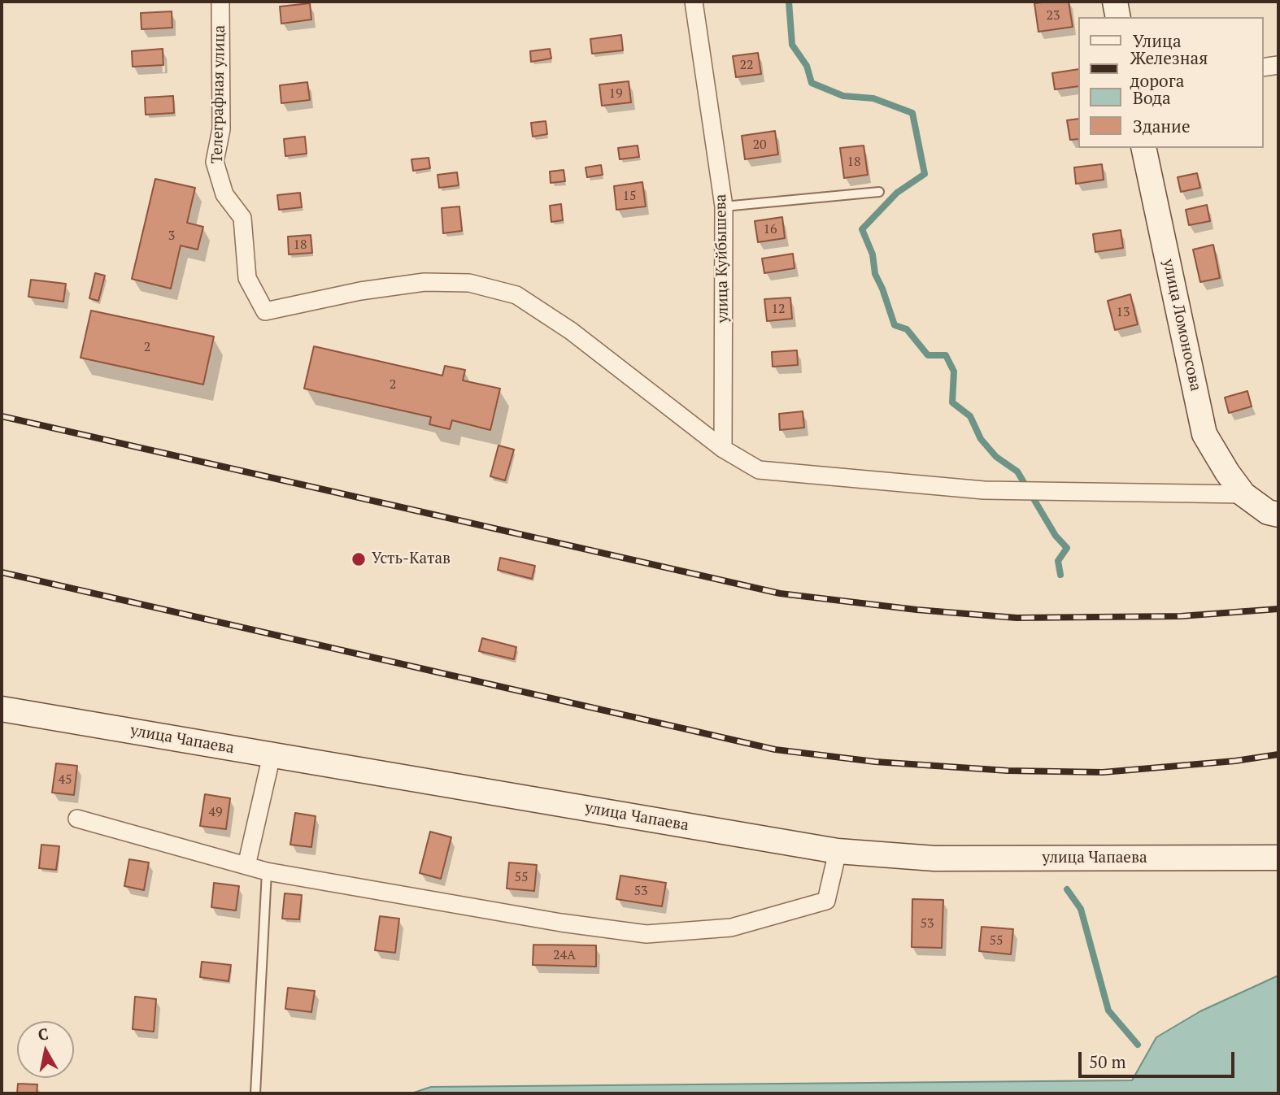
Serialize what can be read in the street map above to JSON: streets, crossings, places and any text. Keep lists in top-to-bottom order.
{
  "streets": {
    "main road": ["улица Ломоносова", "улица Чапаева"],
    "street": ["Телеграфная улица", "улица Куйбышева"]
  },
  "crossings": [
    ["Телеграфная улица", "улица Куйбышева"]
  ],
  "places": ["Усть-Катав"],
  "house_numbers": [
    "23",
    "22",
    "19",
    "20",
    "18",
    "15",
    "16",
    "3",
    "18",
    "12",
    "13",
    "2",
    "2",
    "45",
    "49",
    "55",
    "53",
    "53",
    "55",
    "24А"
  ],
  "legend": [
    "Улица",
    "Железная дорога",
    "Вода",
    "Здание"
  ],
  "scale_bar": "50 m",
  "north": "top"
}
